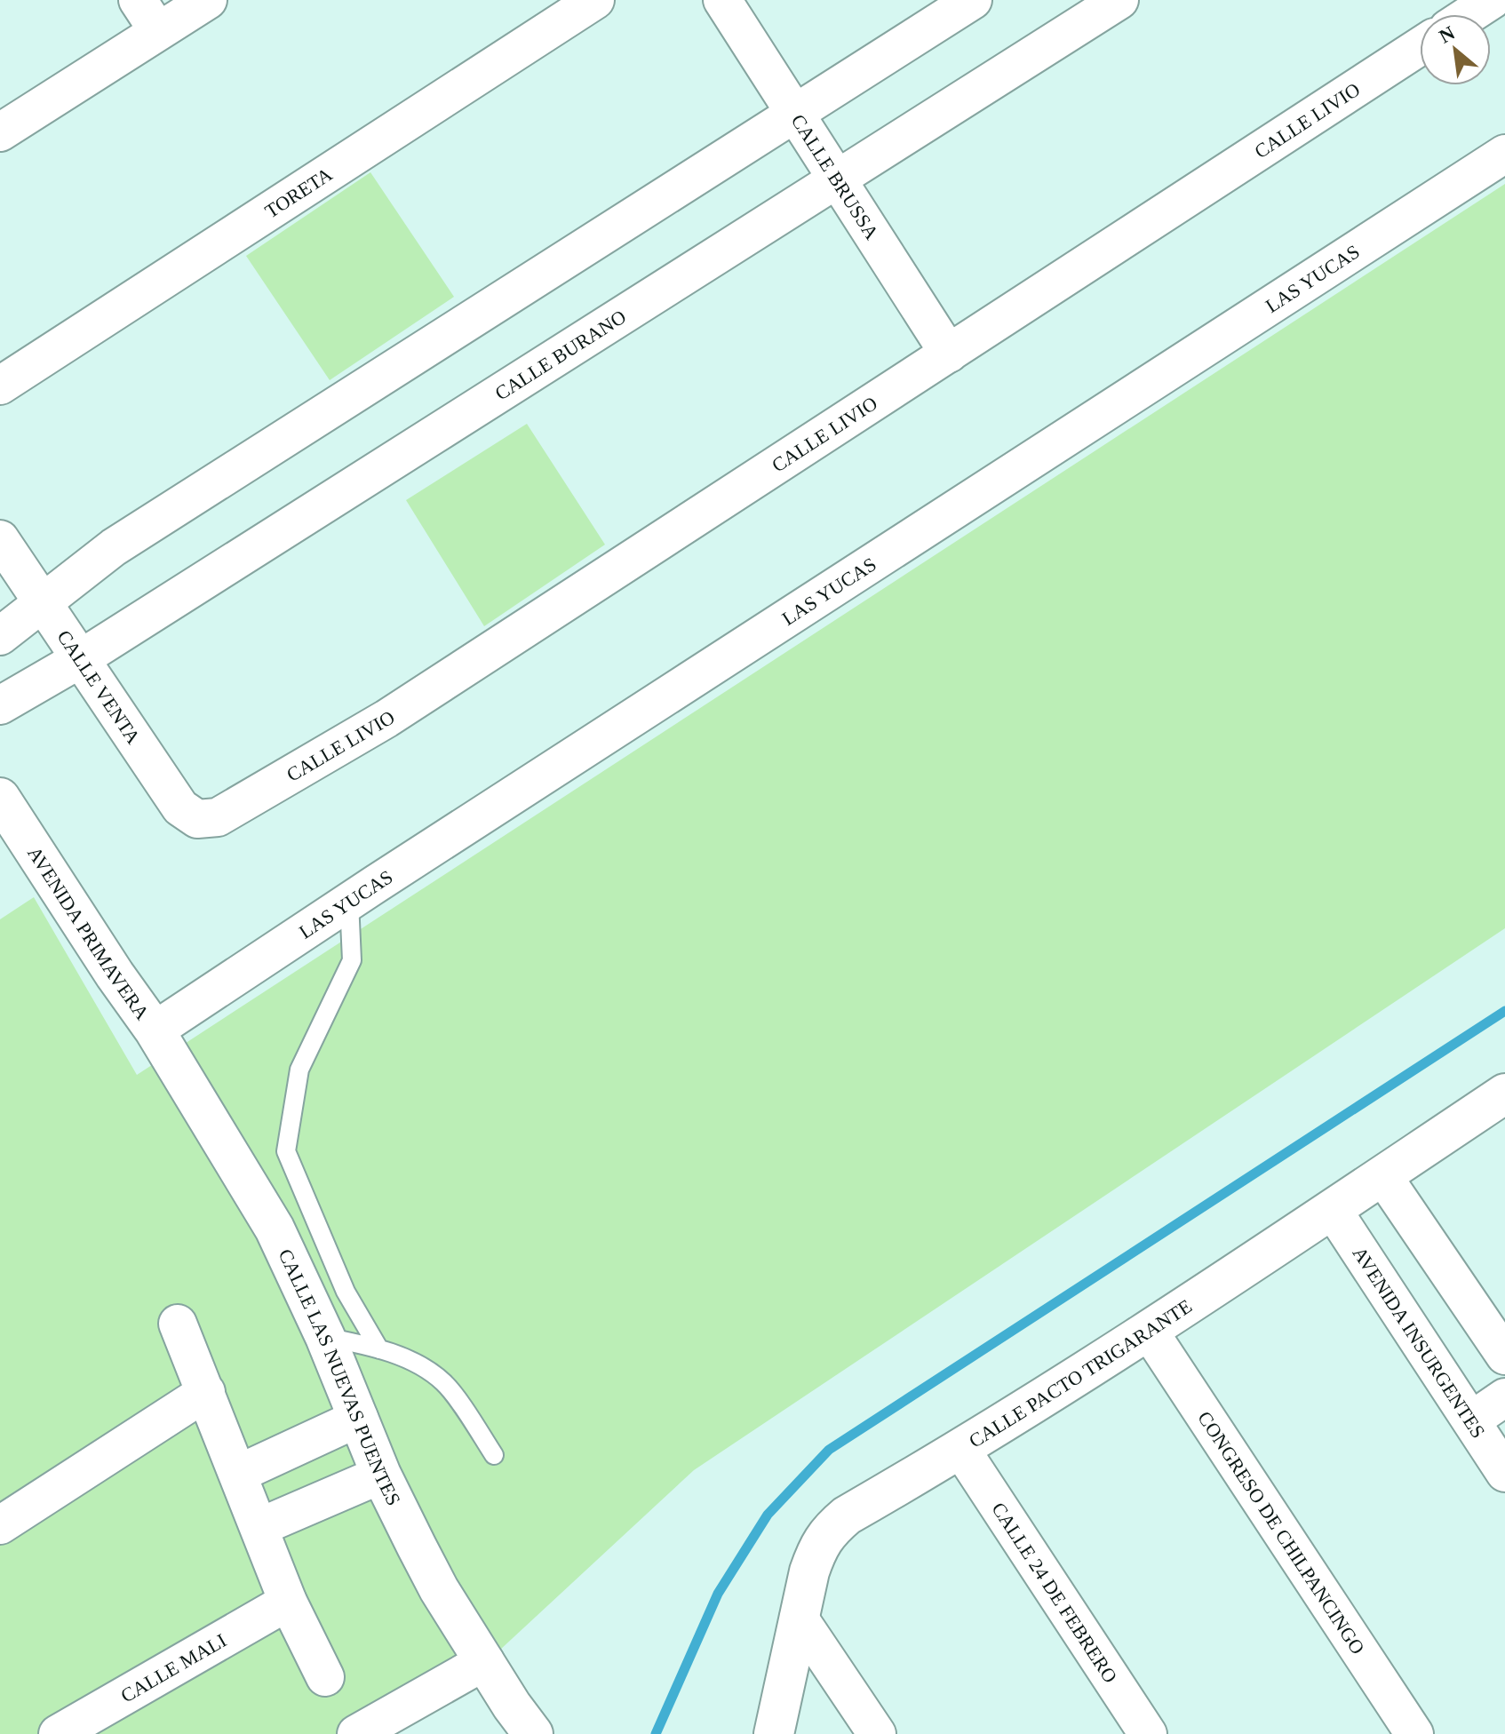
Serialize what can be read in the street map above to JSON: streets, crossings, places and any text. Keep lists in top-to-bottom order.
{
  "streets": {
    "street": [
      "CALLE LIVIO",
      "CALLE BRUSSA",
      "TORETA",
      "LAS YUCAS",
      "CALLE BURANO",
      "CALLE VENTA",
      "AVENIDA PRIMAVERA",
      "AVENIDA INSURGENTES",
      "CALLE PACTO TRIGARANTE",
      "CALLE LAS NUEVAS PUENTES",
      "CONGRESO DE CHILPANCINGO",
      "CALLE 24 DE FEBRERO",
      "CALLE MALI"
    ]
  },
  "crossings": [
    ["CALLE LIVIO", "CALLE BRUSSA"],
    ["CALLE LIVIO", "CALLE VENTA"],
    ["CALLE BRUSSA", "CALLE BURANO"],
    ["LAS YUCAS", "AVENIDA PRIMAVERA"],
    ["LAS YUCAS", "CALLE LAS NUEVAS PUENTES"],
    ["CALLE BURANO", "CALLE VENTA"],
    ["AVENIDA PRIMAVERA", "CALLE LAS NUEVAS PUENTES"],
    ["AVENIDA INSURGENTES", "CALLE PACTO TRIGARANTE"],
    ["CALLE PACTO TRIGARANTE", "CONGRESO DE CHILPANCINGO"],
    ["CALLE PACTO TRIGARANTE", "CALLE 24 DE FEBRERO"]
  ],
  "north": "top left"
}
